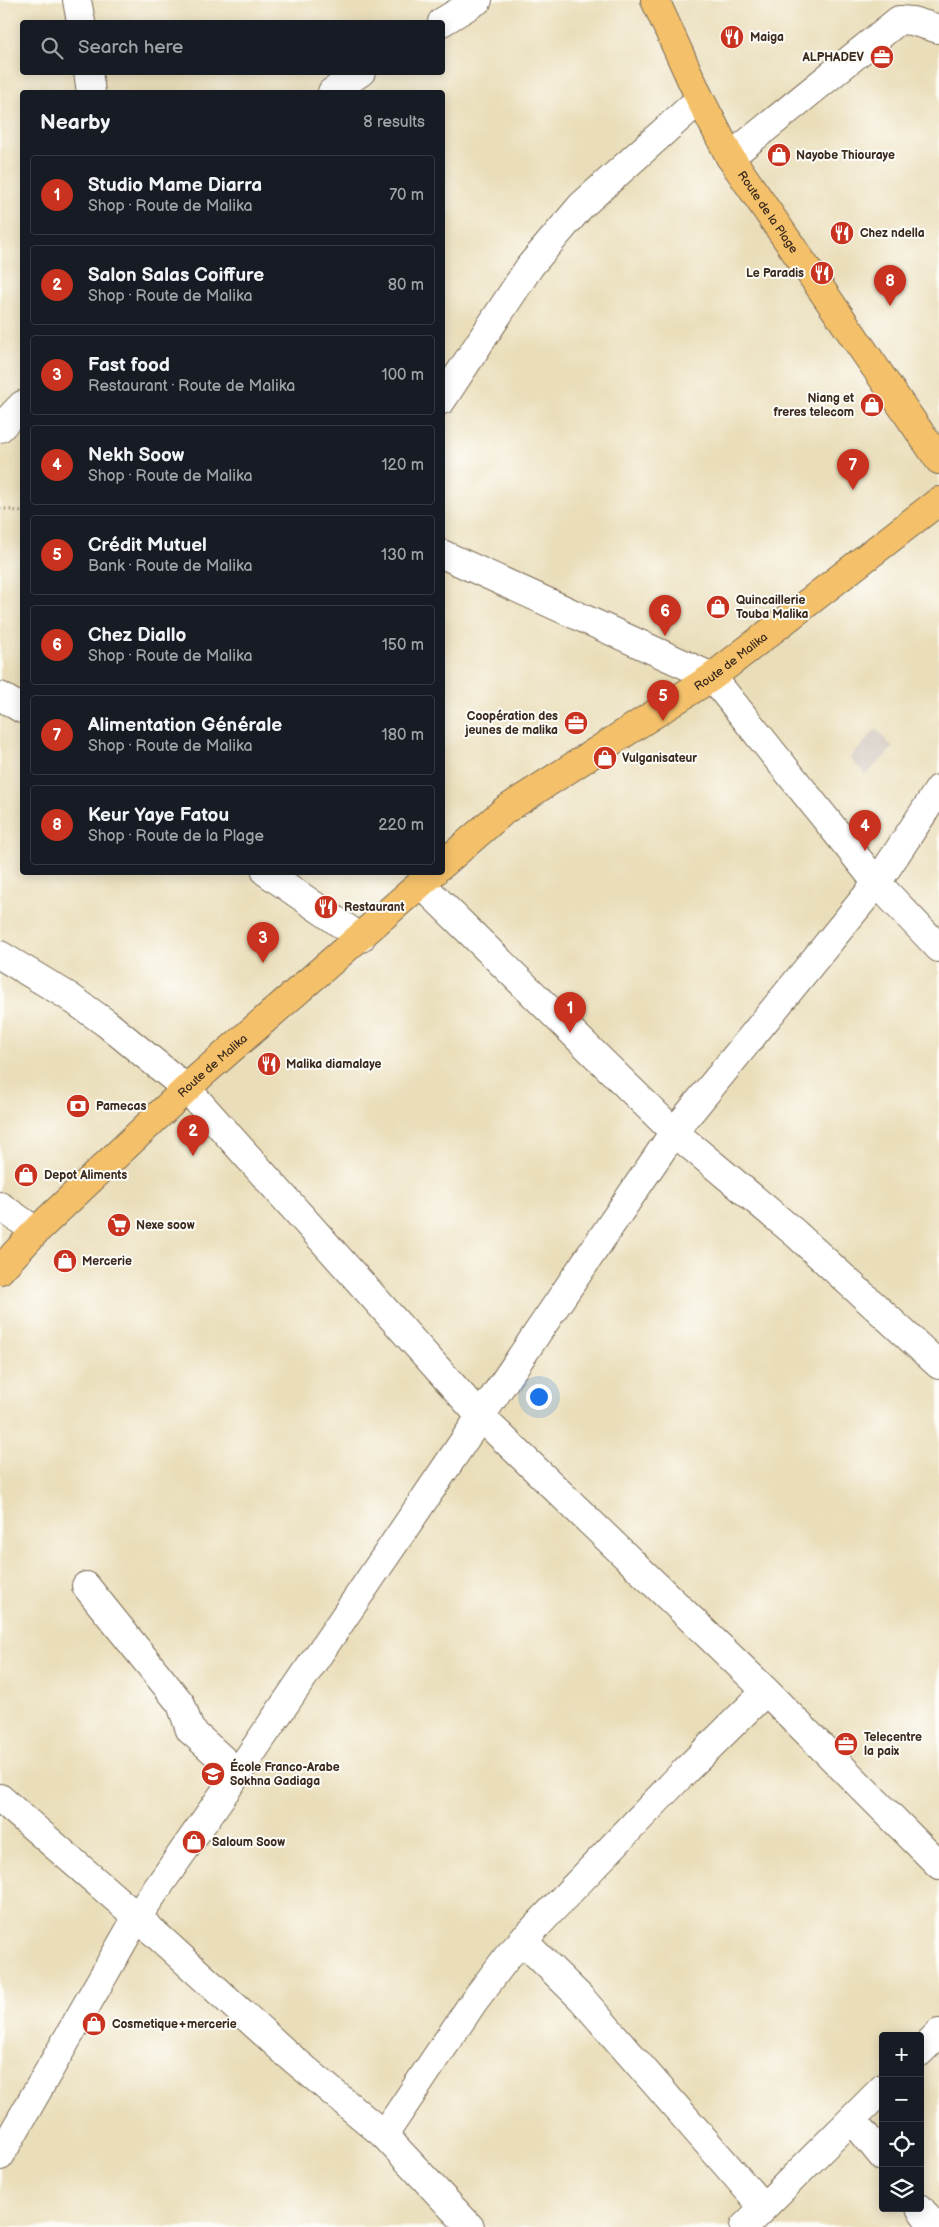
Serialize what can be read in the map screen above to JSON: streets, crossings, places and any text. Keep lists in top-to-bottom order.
{
  "streets": {
    "main road": ["Route de la Plage", "Route de Malika"]
  },
  "places": {
    "restaurant": [
      "Maiga",
      "Chez ndella",
      "Le Paradis",
      "Restaurant",
      "Malika diamalaye"
    ],
    "office": ["ALPHADEV", "Coopération des jeunes de malika", "Telecentre la paix"],
    "shop": [
      "Nayobe Thiouraye",
      "Niang et freres telecom",
      "Quincaillerie Touba Malika",
      "Vulganisateur",
      "Depot Aliments",
      "Mercerie",
      "Saloum Soow",
      "Cosmetique+mercerie"
    ],
    "bank": ["Pamecas"],
    "supermarket": ["Nexe soow"],
    "school or university": ["École Franco-Arabe Sokhna Gadiaga"]
  },
  "page": {
    "search": "Search here",
    "heading": ["Nearby", "8 results"],
    "list": [
      {
        "mark": "1",
        "name": "Studio Mame Diarra",
        "note": "Shop · Route de Malika",
        "value": "70 m"
      },
      {
        "mark": "2",
        "name": "Salon Salas Coiffure",
        "note": "Shop · Route de Malika",
        "value": "80 m"
      },
      {
        "mark": "3",
        "name": "Fast food",
        "note": "Restaurant · Route de Malika",
        "value": "100 m"
      },
      {
        "mark": "4",
        "name": "Nekh Soow",
        "note": "Shop · Route de Malika",
        "value": "120 m"
      },
      {
        "mark": "5",
        "name": "Crédit Mutuel",
        "note": "Bank · Route de Malika",
        "value": "130 m"
      },
      {
        "mark": "6",
        "name": "Chez Diallo",
        "note": "Shop · Route de Malika",
        "value": "150 m"
      },
      {
        "mark": "7",
        "name": "Alimentation Générale",
        "note": "Shop · Route de Malika",
        "value": "180 m"
      },
      {
        "mark": "8",
        "name": "Keur Yaye Fatou",
        "note": "Shop · Route de la Plage",
        "value": "220 m"
      }
    ],
    "pins": [
      "8",
      "7",
      "6",
      "5",
      "4",
      "3",
      "1",
      "2"
    ],
    "map_buttons": ["+", "−"]
  }
}
